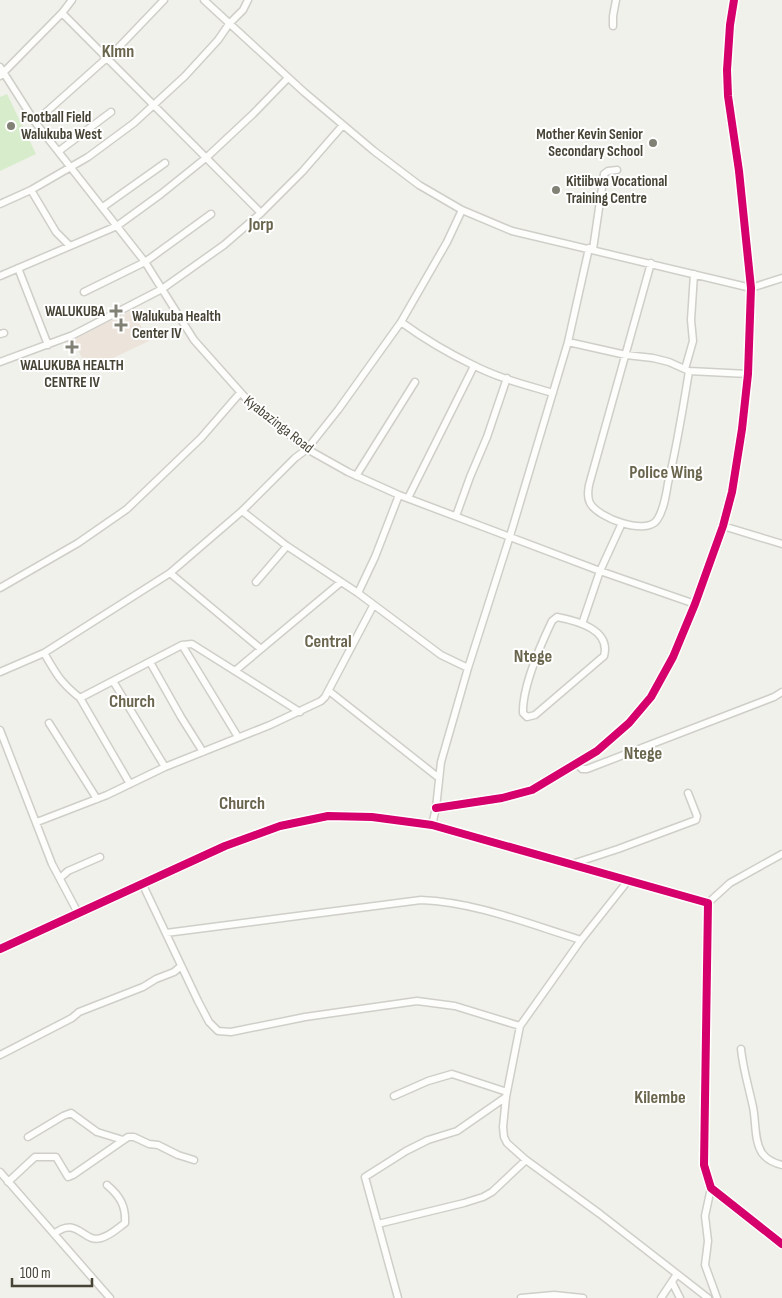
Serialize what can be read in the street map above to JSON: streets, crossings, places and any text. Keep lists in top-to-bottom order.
{
  "streets": {
    "street": ["Kyabazinga Road"]
  },
  "districts": [
    "Klmn",
    "Jorp",
    "Police Wing",
    "Central",
    "Ntege",
    "Church",
    "Ntege",
    "Church",
    "Kilembe"
  ],
  "places": {
    "other": ["Football Field Walukuba West", "Mother Kevin Senior Secondary School", "Kitiibwa Vocational Training Centre"],
    "health": ["WALUKUBA", "Walukuba Health Center IV", "WALUKUBA HEALTH CENTRE IV"]
  },
  "scale_bar": "100 m"
}
